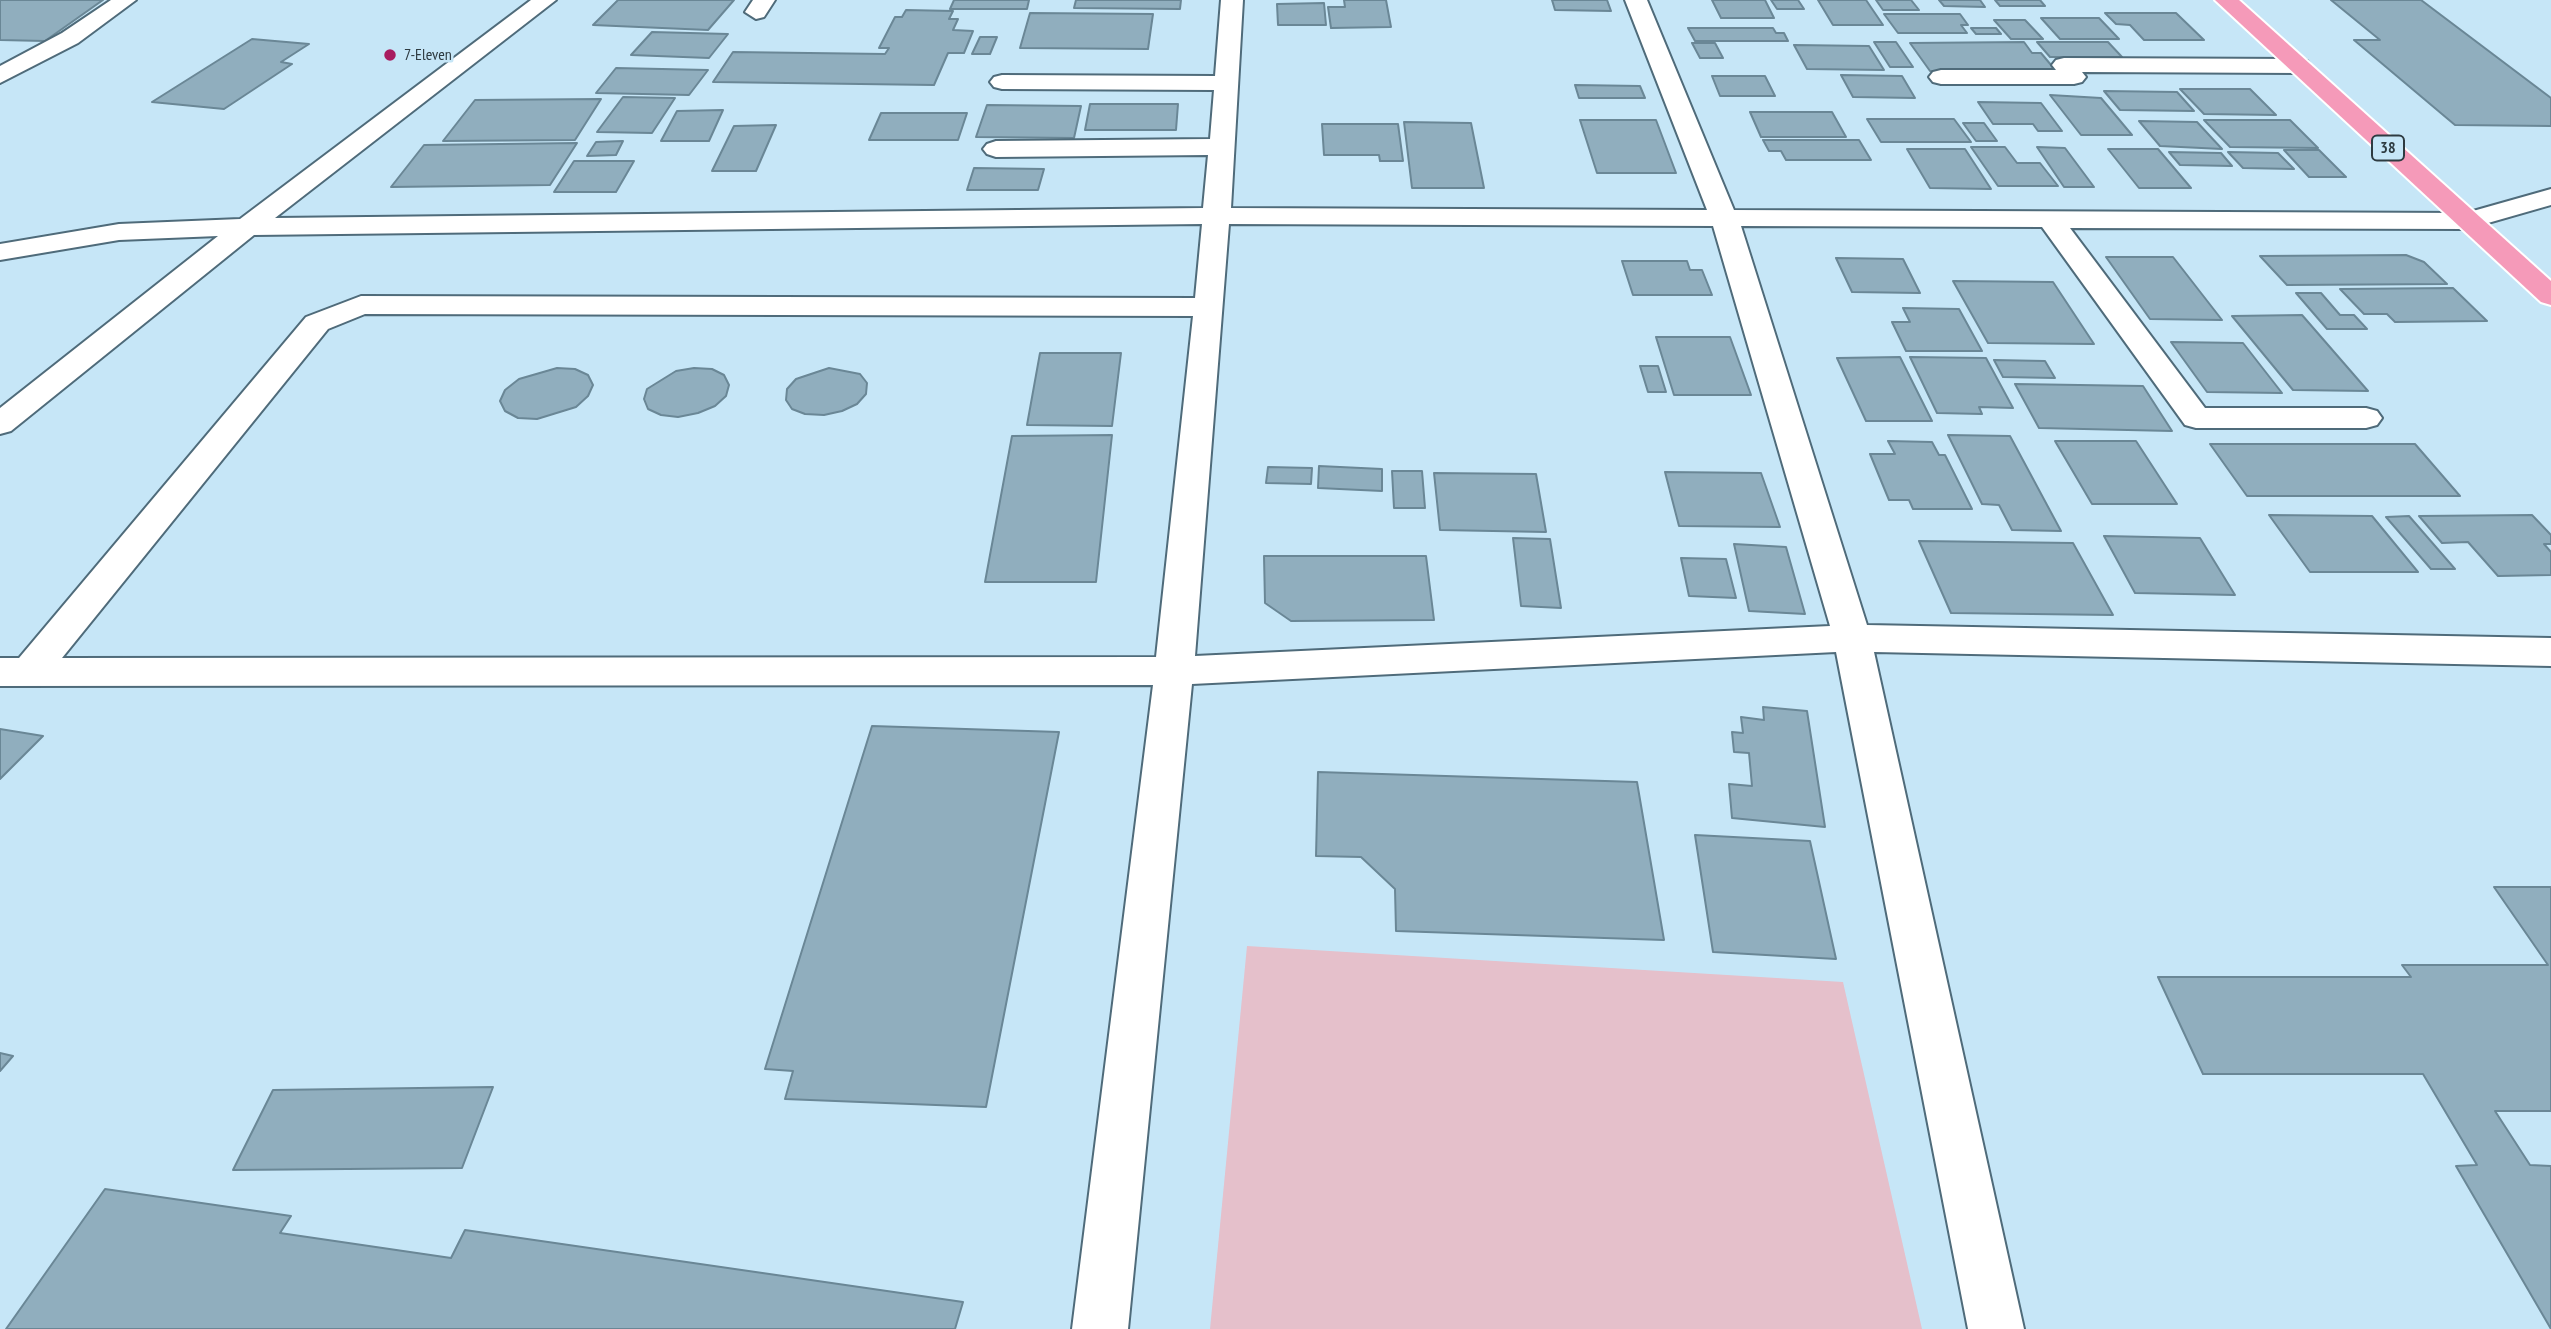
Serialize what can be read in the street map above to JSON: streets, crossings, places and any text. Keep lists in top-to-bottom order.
{
  "streets": {
    "highway": ["38"]
  },
  "places": ["7-Eleven"]
}
